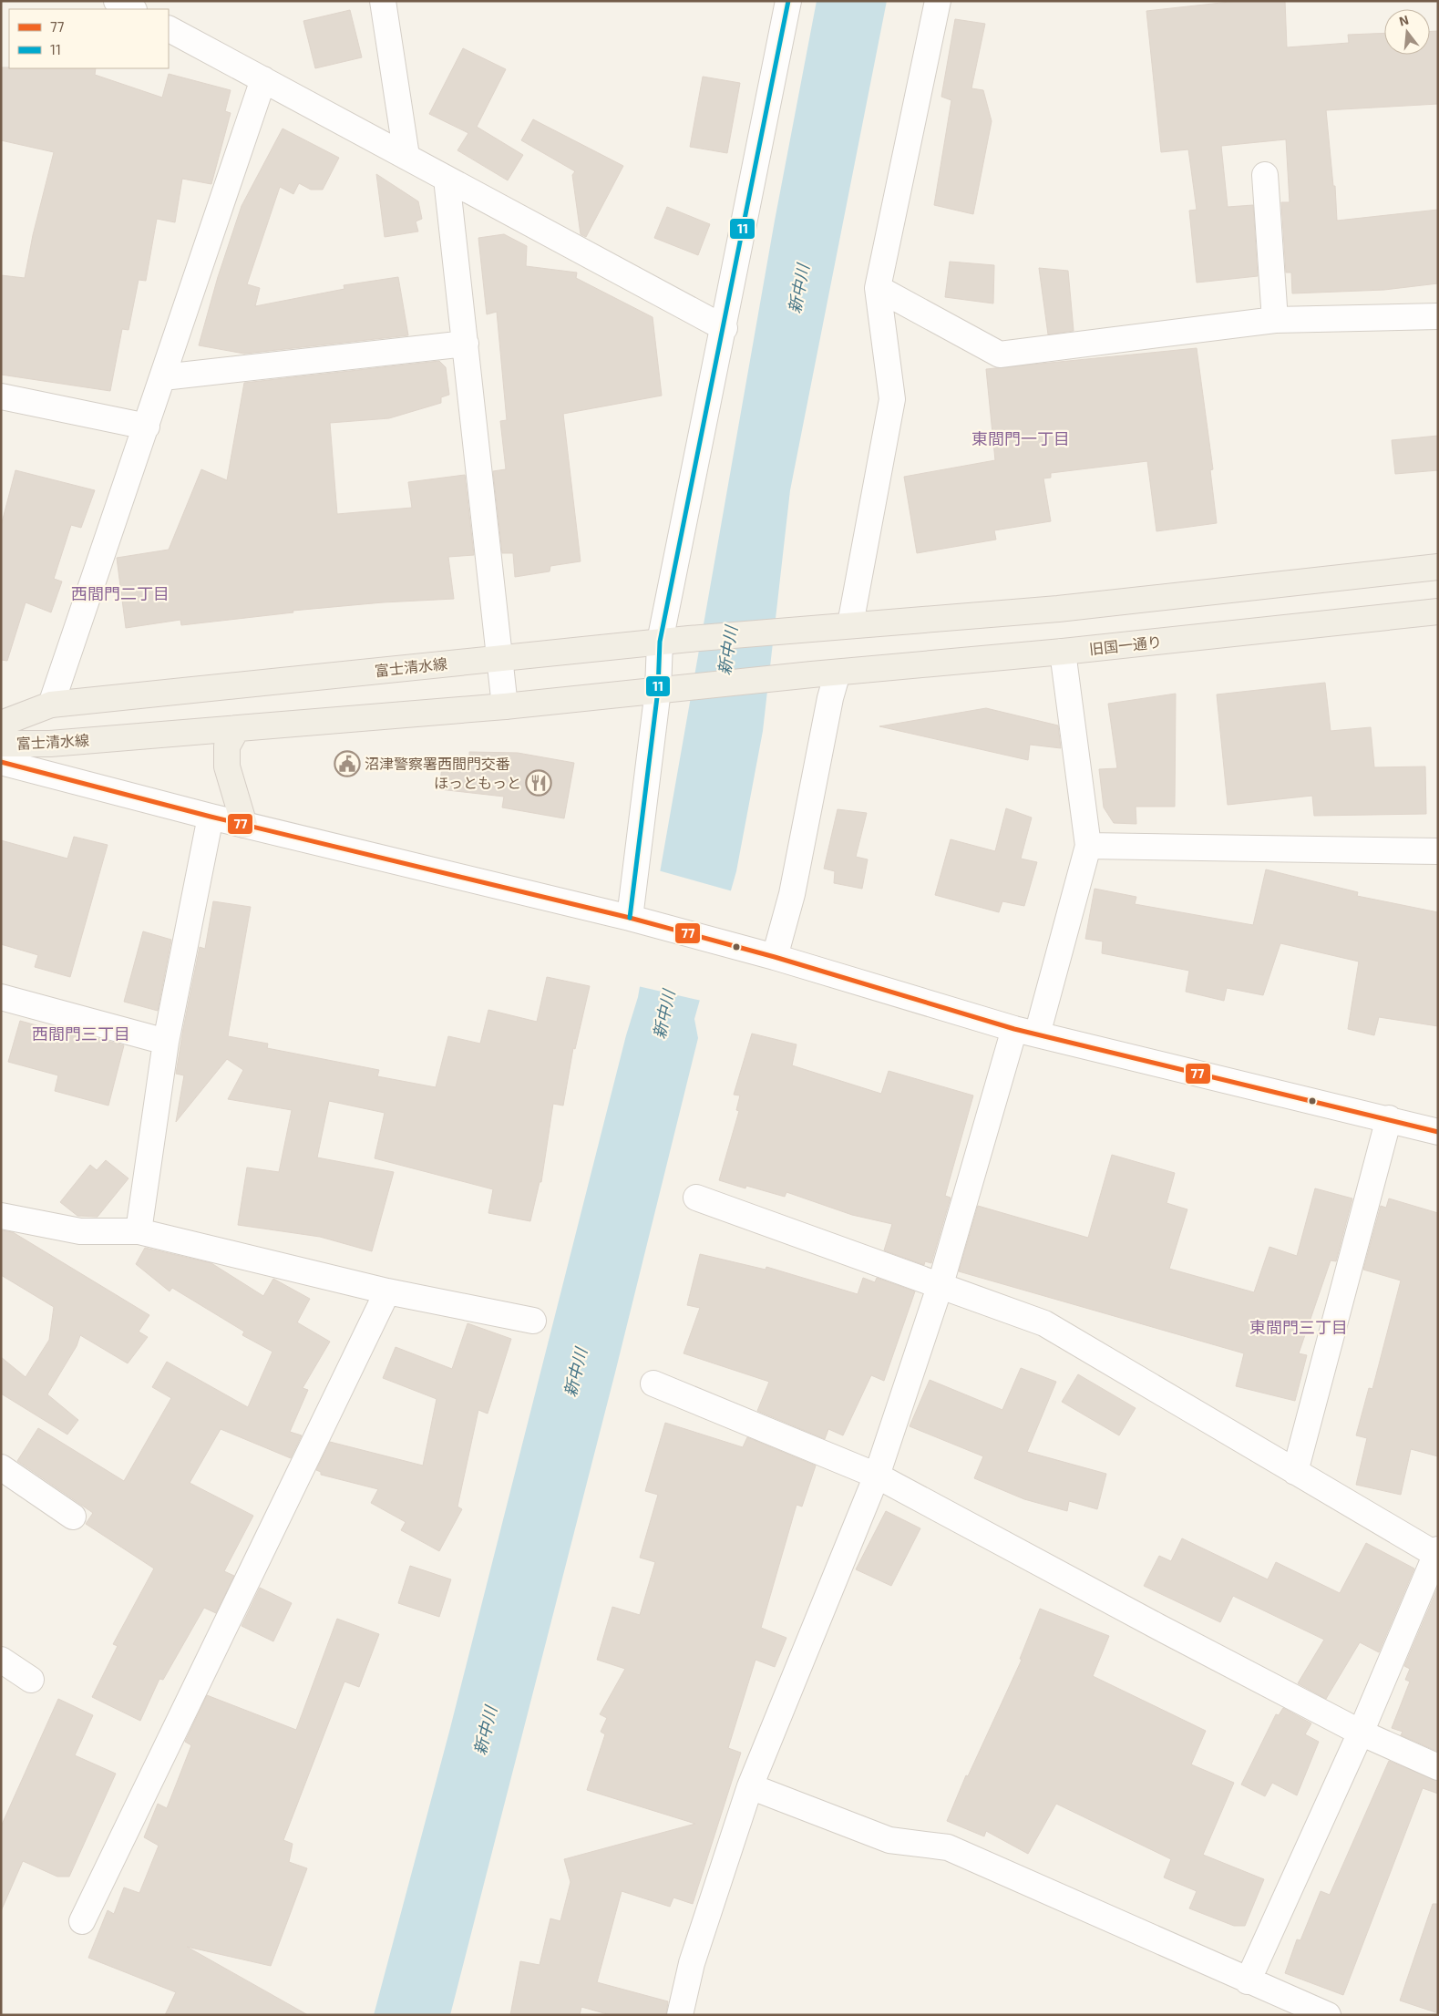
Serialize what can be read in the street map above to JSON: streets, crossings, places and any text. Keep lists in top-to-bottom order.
{
  "streets": {
    "main road": ["旧国一通り", "富士清水線"]
  },
  "crossings": [
    ["旧国一通り", "富士清水線"]
  ],
  "districts": [
    "東間門一丁目",
    "西間門二丁目",
    "西間門三丁目",
    "東間門三丁目"
  ],
  "water": ["新中川"],
  "places": {
    "public building": ["沼津警察署西間門交番"],
    "restaurant": ["ほっともっと"]
  },
  "lines": ["transit line 11", "transit line 77"],
  "legend": ["77", "11"],
  "north": "top"
}
